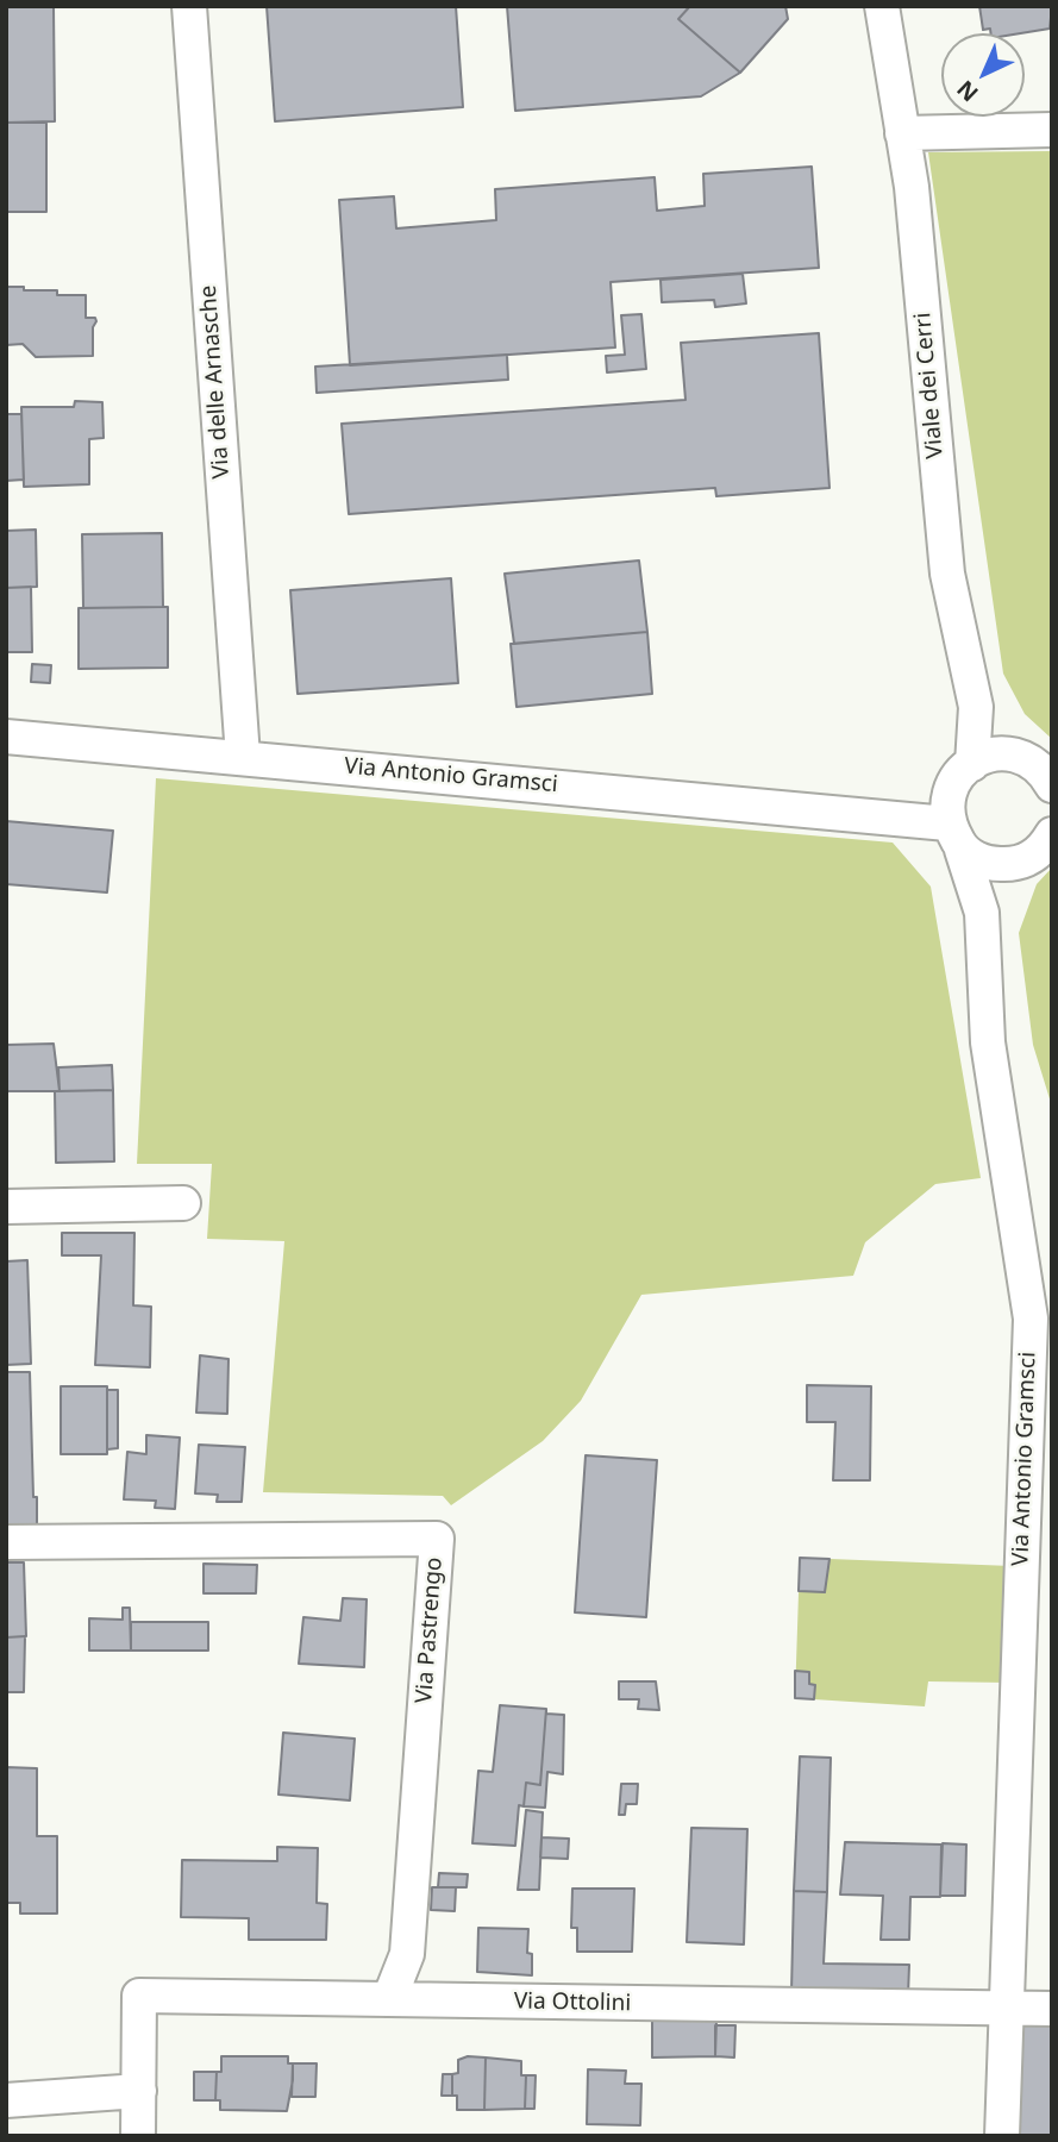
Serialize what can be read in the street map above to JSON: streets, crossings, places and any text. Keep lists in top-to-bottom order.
{
  "streets": {
    "street": [
      "Via delle Arnasche",
      "Viale dei Cerri",
      "Via Antonio Gramsci",
      "Via Pastrengo",
      "Via Ottolini"
    ]
  },
  "crossings": [
    ["Via delle Arnasche", "Via Antonio Gramsci"],
    ["Viale dei Cerri", "Via Antonio Gramsci"],
    ["Via Antonio Gramsci", "Via Ottolini"],
    ["Via Pastrengo", "Via Ottolini"]
  ],
  "north": "bottom left"
}
